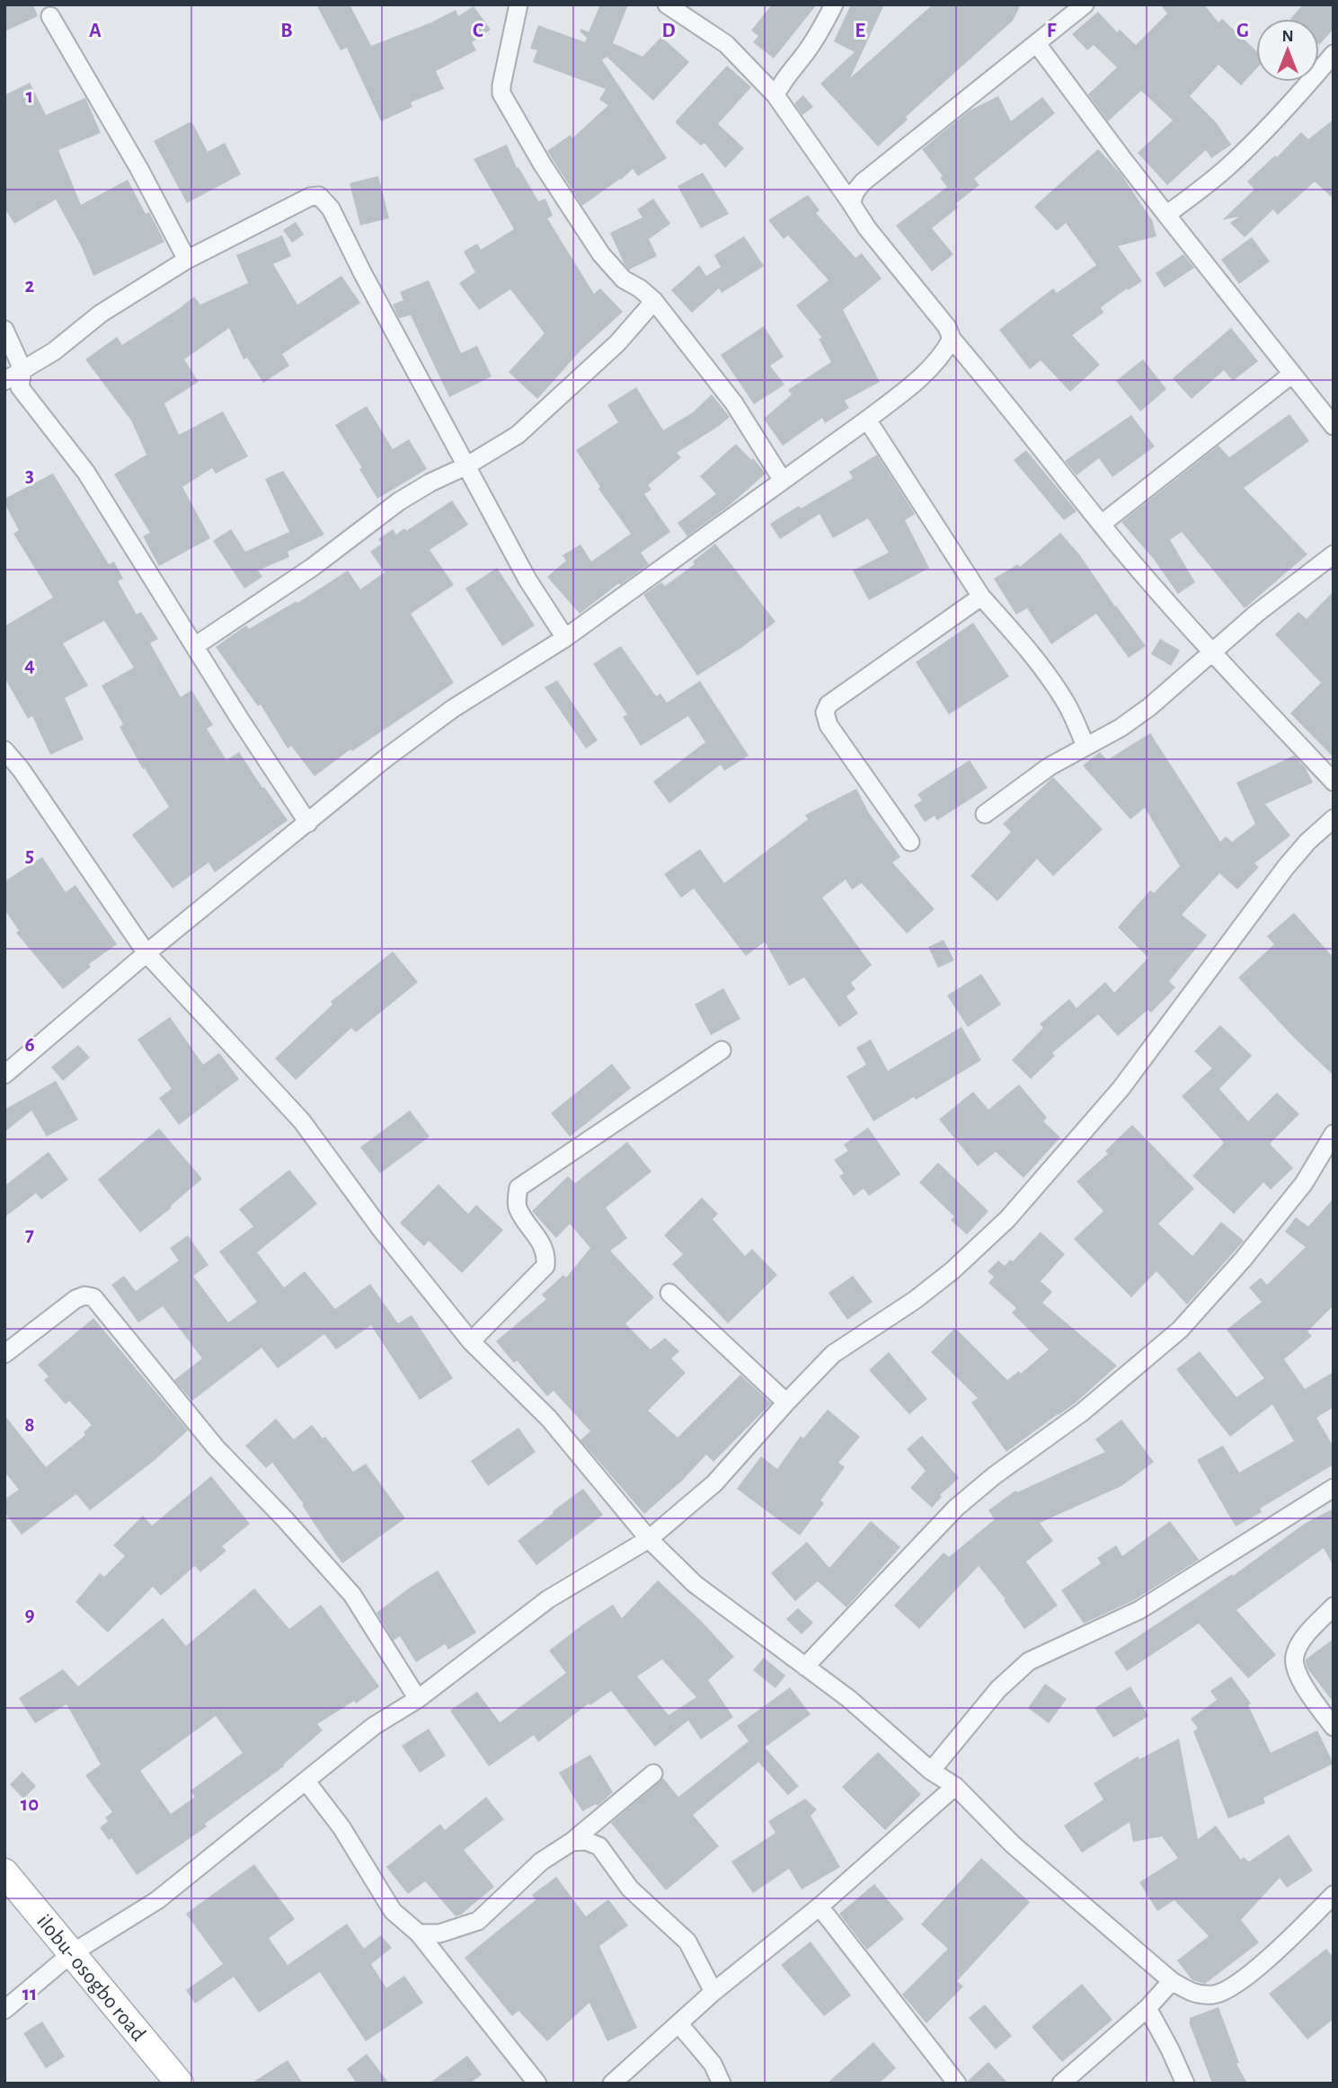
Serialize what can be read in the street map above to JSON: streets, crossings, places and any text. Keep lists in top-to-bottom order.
{
  "streets": {
    "main road": ["ilobu- osogbo road"]
  },
  "north": "top",
  "grid": {
    "columns": [
      "A",
      "B",
      "C",
      "D",
      "E",
      "F",
      "G"
    ],
    "rows": [
      "1",
      "2",
      "3",
      "4",
      "5",
      "6",
      "7",
      "8",
      "9",
      "10",
      "11"
    ]
  }
}
